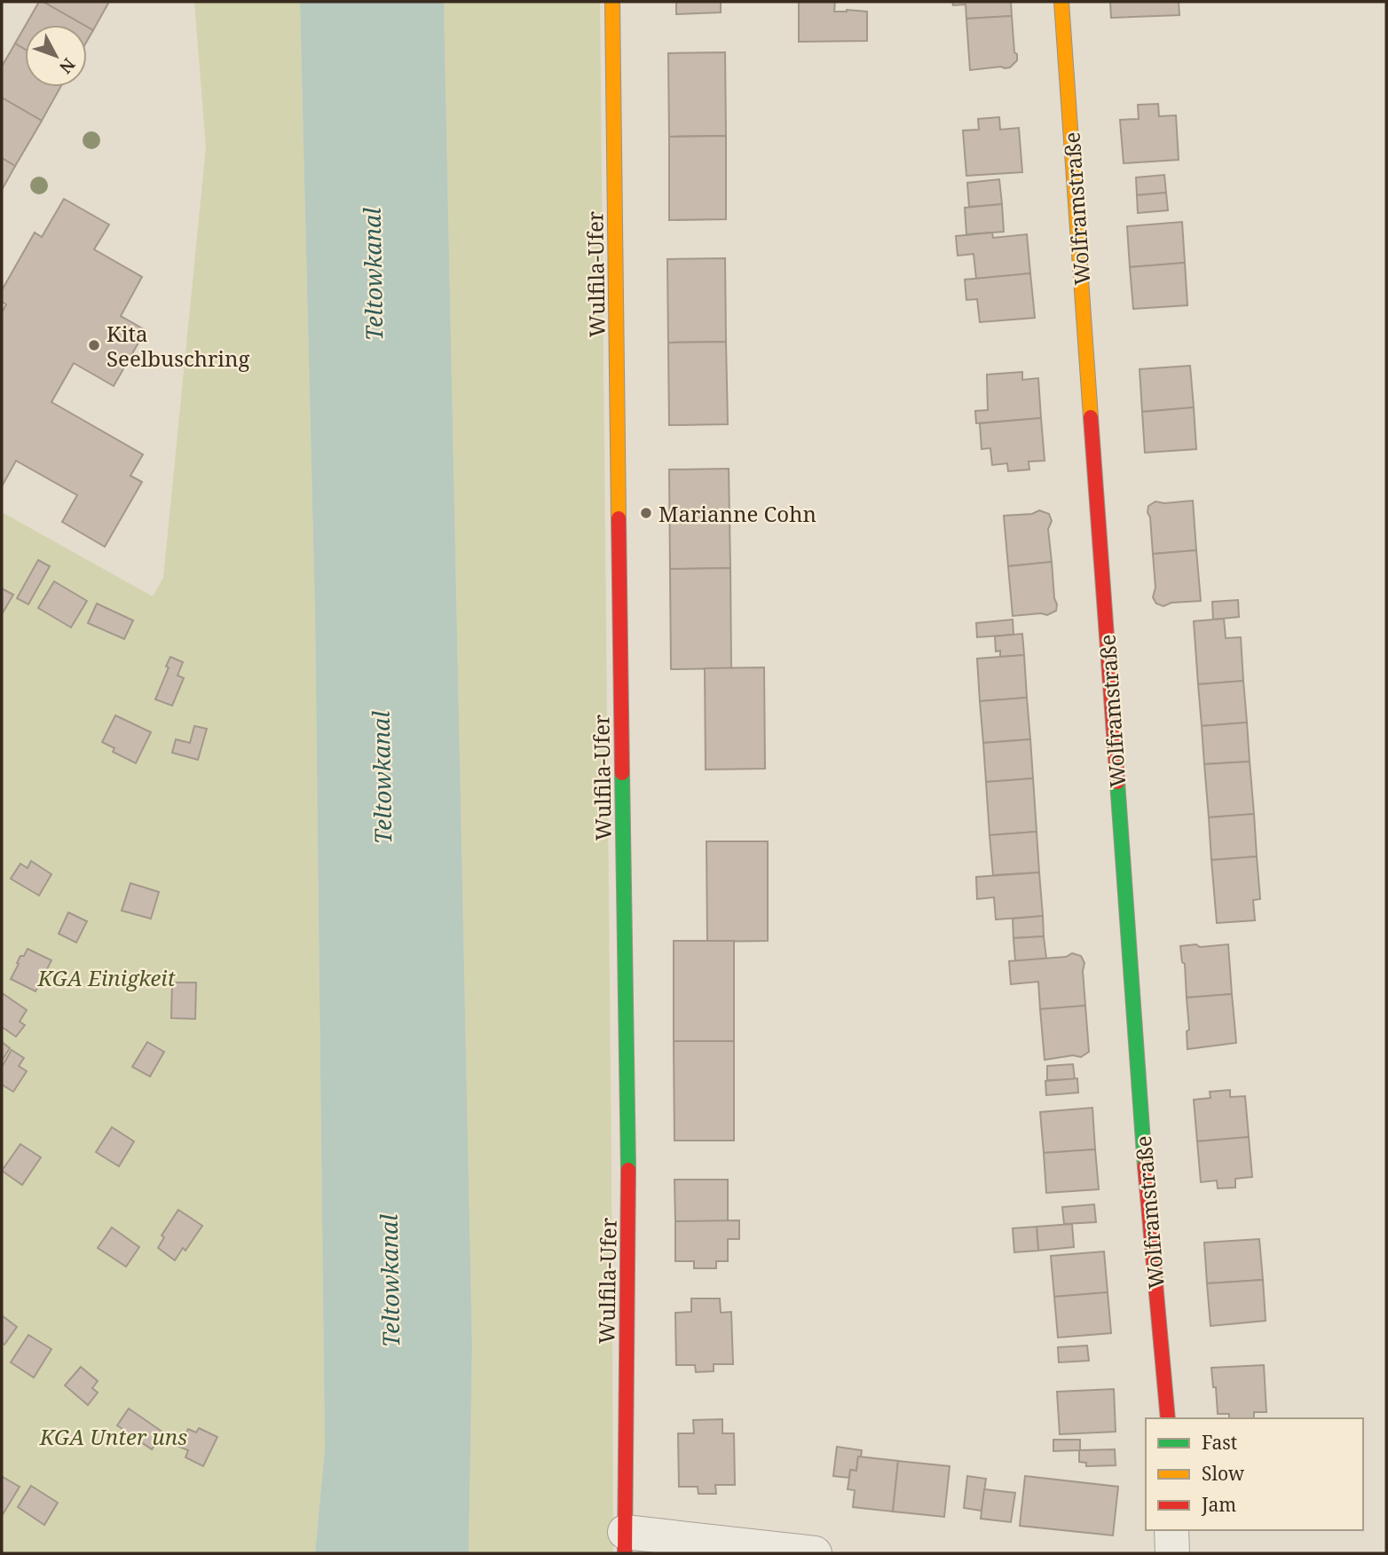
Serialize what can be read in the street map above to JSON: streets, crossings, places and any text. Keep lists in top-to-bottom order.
{
  "streets": {
    "street": ["Wolframstraße", "Wulfila-Ufer"]
  },
  "water": ["Teltowkanal"],
  "parks": ["KGA Einigkeit", "KGA Unter uns"],
  "places": ["Kita Seelbuschring", "Marianne Cohn"],
  "legend": ["Fast", "Slow", "Jam"],
  "north": "bottom right"
}
